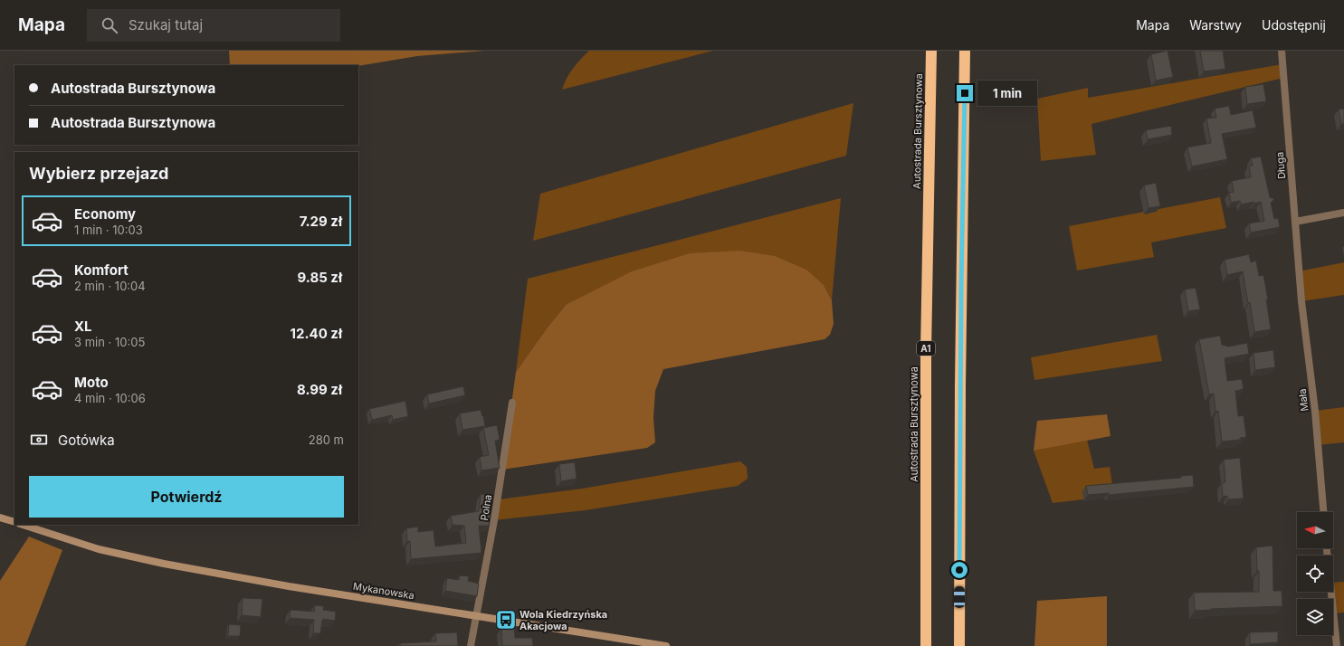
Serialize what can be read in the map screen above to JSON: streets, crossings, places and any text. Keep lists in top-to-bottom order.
{
  "streets": {
    "highway": ["Autostrada Bursztynowa", "A1"],
    "main road": ["Mykanowska"],
    "street": ["Długa", "Mała", "Polna"]
  },
  "crossings": [
    ["Długa", "Mała"],
    ["Polna", "Mykanowska"]
  ],
  "places": {
    "bus stop": ["Wola Kiedrzyńska Akacjowa"]
  },
  "north": "left",
  "page": {
    "header": "Mapa",
    "search": "Szukaj tutaj",
    "nav": ["Mapa", "Warstwy", "Udostępnij"],
    "banner": ["Autostrada Bursztynowa", "Autostrada Bursztynowa"],
    "bubble": "1 min",
    "heading": "Wybierz przejazd",
    "list": [
      {
        "name": "Economy",
        "note": "1 min · 10:03",
        "value": "7.29 zł"
      },
      {
        "name": "Komfort",
        "note": "2 min · 10:04",
        "value": "9.85 zł"
      },
      {
        "name": "XL",
        "note": "3 min · 10:05",
        "value": "12.40 zł"
      },
      {
        "name": "Moto",
        "note": "4 min · 10:06",
        "value": "8.99 zł"
      }
    ],
    "pay": ["Gotówka", "280 m"],
    "buttons": "Potwierdź"
  }
}
